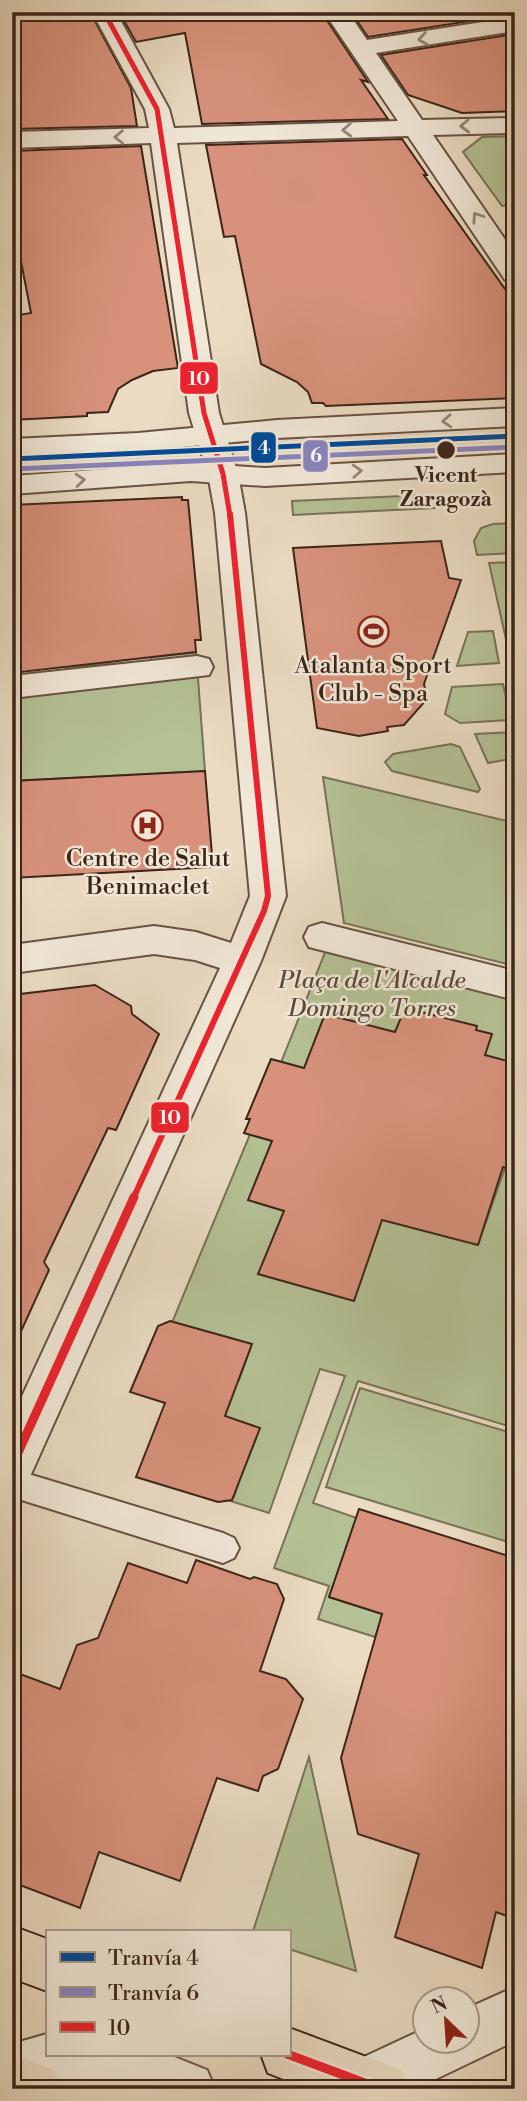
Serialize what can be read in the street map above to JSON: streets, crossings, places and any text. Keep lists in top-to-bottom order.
{
  "parks": ["Plaça de l'Alcalde Domingo Torres"],
  "places": {
    "other": ["Vicent Zaragozà"],
    "sports": ["Atalanta Sport Club - Spa"],
    "hospital": ["Centre de Salut Benimaclet"]
  },
  "lines": ["transit line 10", "tram line 4", "tram line 6"],
  "legend": ["Tranvía 4", "Tranvía 6", "10"],
  "north": "top left"
}
